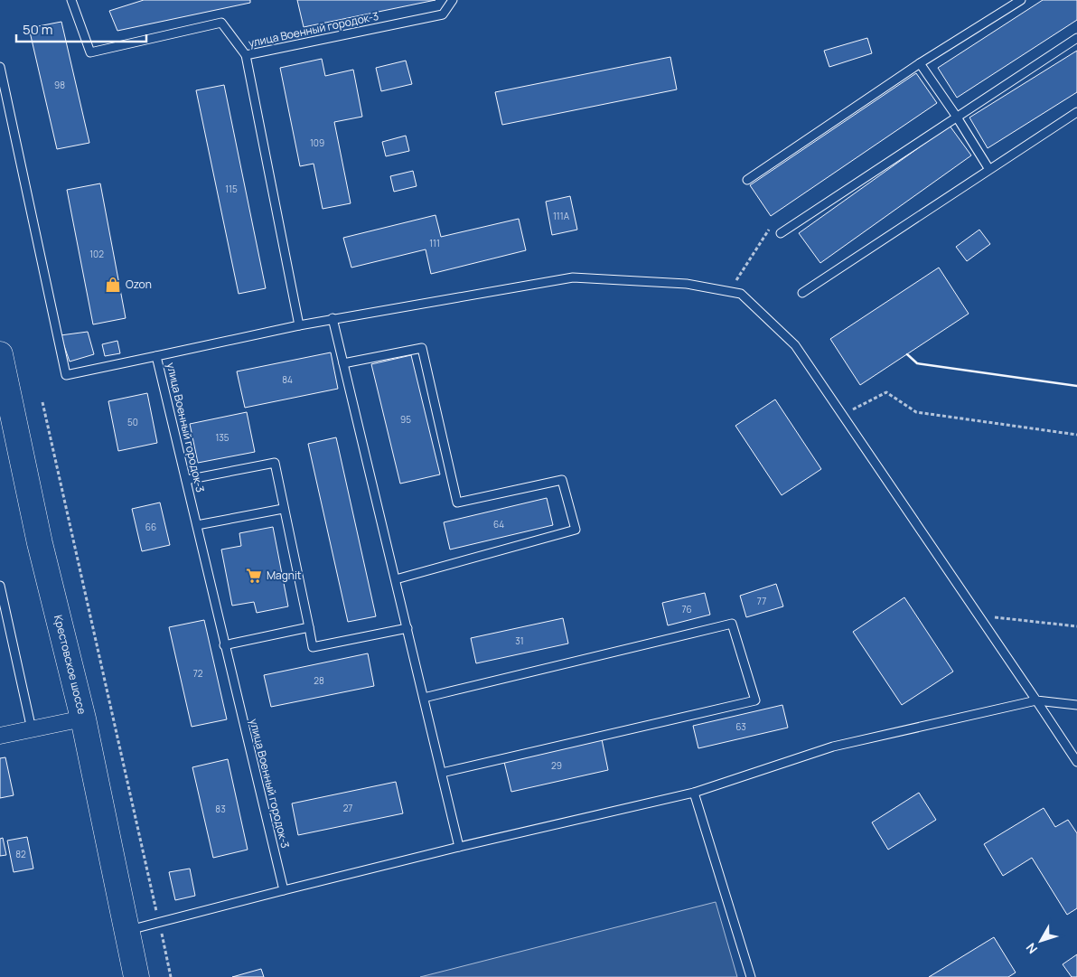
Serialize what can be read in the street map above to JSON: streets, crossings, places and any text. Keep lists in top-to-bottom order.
{
  "streets": {
    "main road": ["Крестовское шоссе"],
    "lane": ["улица Военный городок-3"]
  },
  "places": {
    "shop": ["Ozon"],
    "supermarket": ["Magnit"]
  },
  "house_numbers": [
    "98",
    "109",
    "115",
    "111А",
    "111",
    "102",
    "84",
    "95",
    "50",
    "135",
    "64",
    "66",
    "77",
    "76",
    "31",
    "72",
    "28",
    "63",
    "29",
    "27",
    "83",
    "82"
  ],
  "scale_bar": "50 m",
  "north": "bottom left"
}
